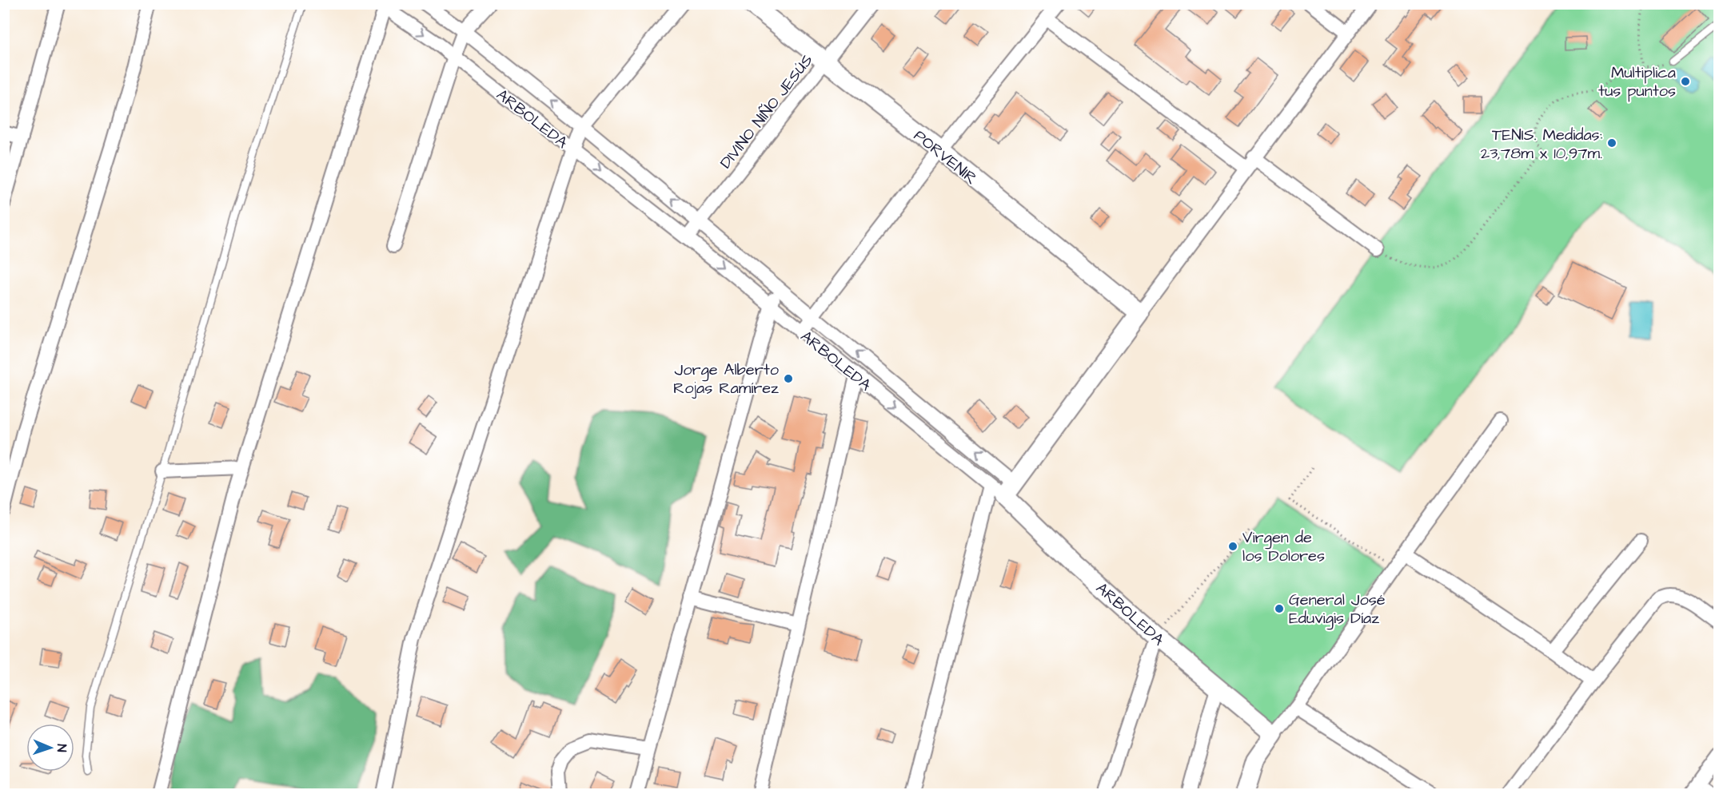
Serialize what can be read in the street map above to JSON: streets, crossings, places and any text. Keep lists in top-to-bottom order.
{
  "streets": {
    "street": ["DIVINO NIÑO JESÚS", "ARBOLEDA", "PORVENIR"]
  },
  "crossings": [
    ["DIVINO NIÑO JESÚS", "ARBOLEDA"],
    ["DIVINO NIÑO JESÚS", "PORVENIR"]
  ],
  "places": [
    "Multiplica tus puntos",
    "TENIS. Medidas: 23,78m x 10,97m.",
    "Jorge Alberto Rojas Ramírez",
    "Virgen de los Dolores",
    "General José Eduvigis Díaz"
  ],
  "north": "right"
}
